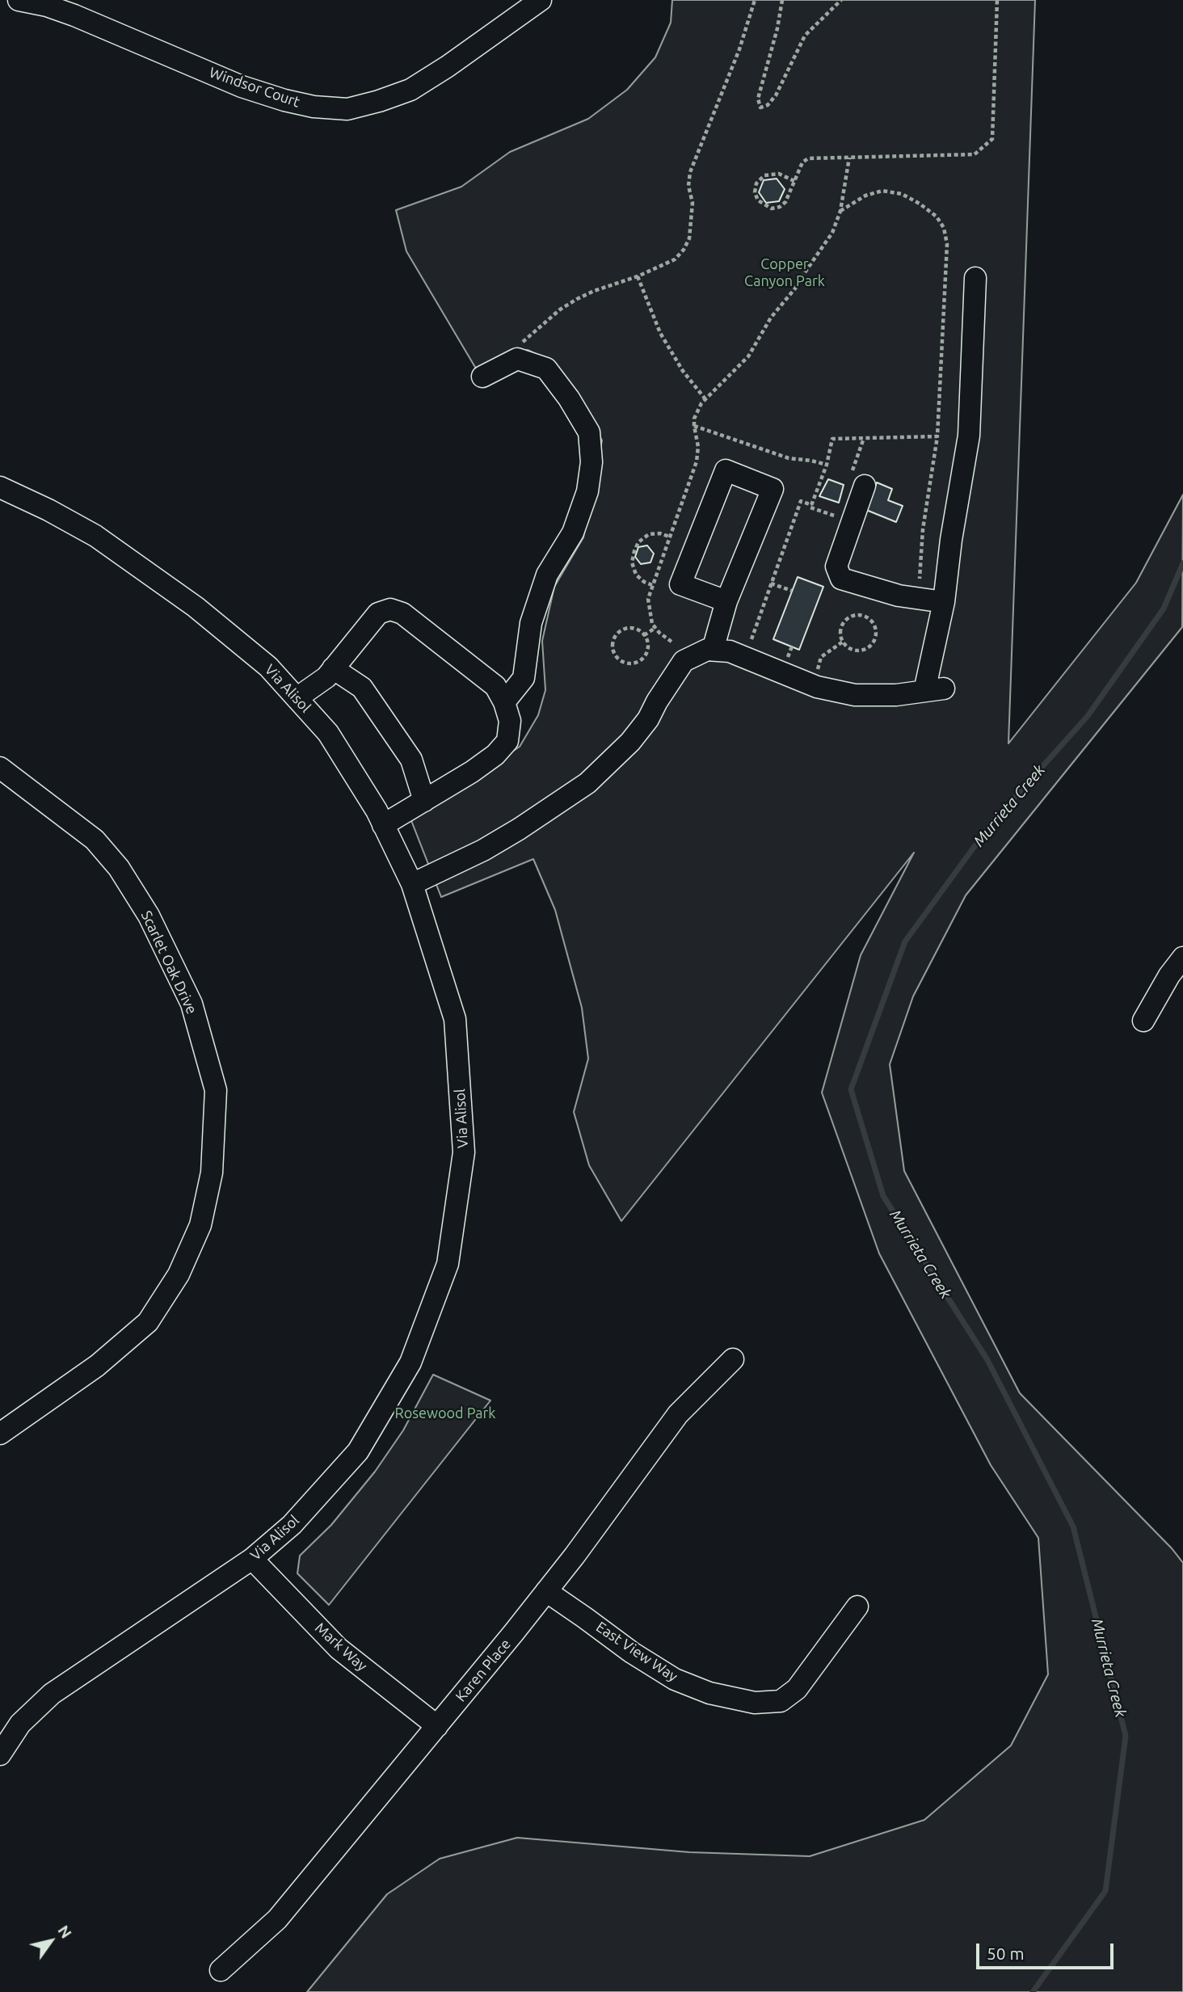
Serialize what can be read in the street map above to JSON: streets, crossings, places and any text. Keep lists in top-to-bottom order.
{
  "streets": {
    "street": [
      "Windsor Court",
      "Via Alisol",
      "Scarlet Oak Drive",
      "Mark Way",
      "East View Way",
      "Karen Place"
    ]
  },
  "crossings": [
    ["Via Alisol", "Mark Way"],
    ["Mark Way", "Karen Place"],
    ["East View Way", "Karen Place"]
  ],
  "water": ["Murrieta Creek"],
  "parks": ["Copper Canyon Park", "Rosewood Park"],
  "scale_bar": "50 m",
  "north": "top right"
}
